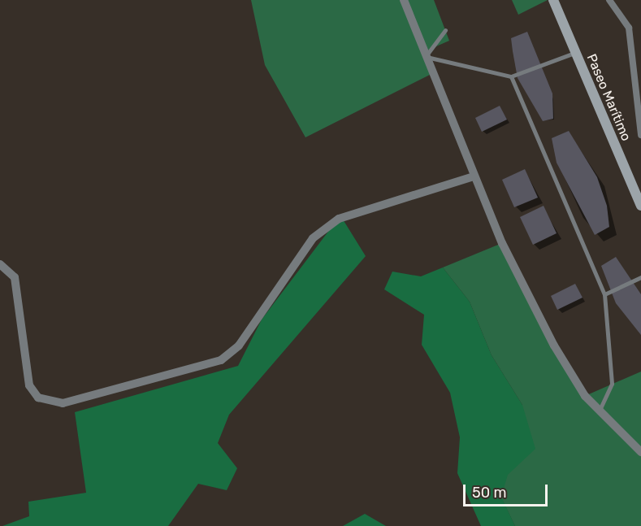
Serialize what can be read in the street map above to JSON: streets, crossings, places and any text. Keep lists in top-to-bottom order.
{
  "streets": {
    "main road": ["Paseo Marítimo"]
  },
  "scale_bar": "50 m"
}
